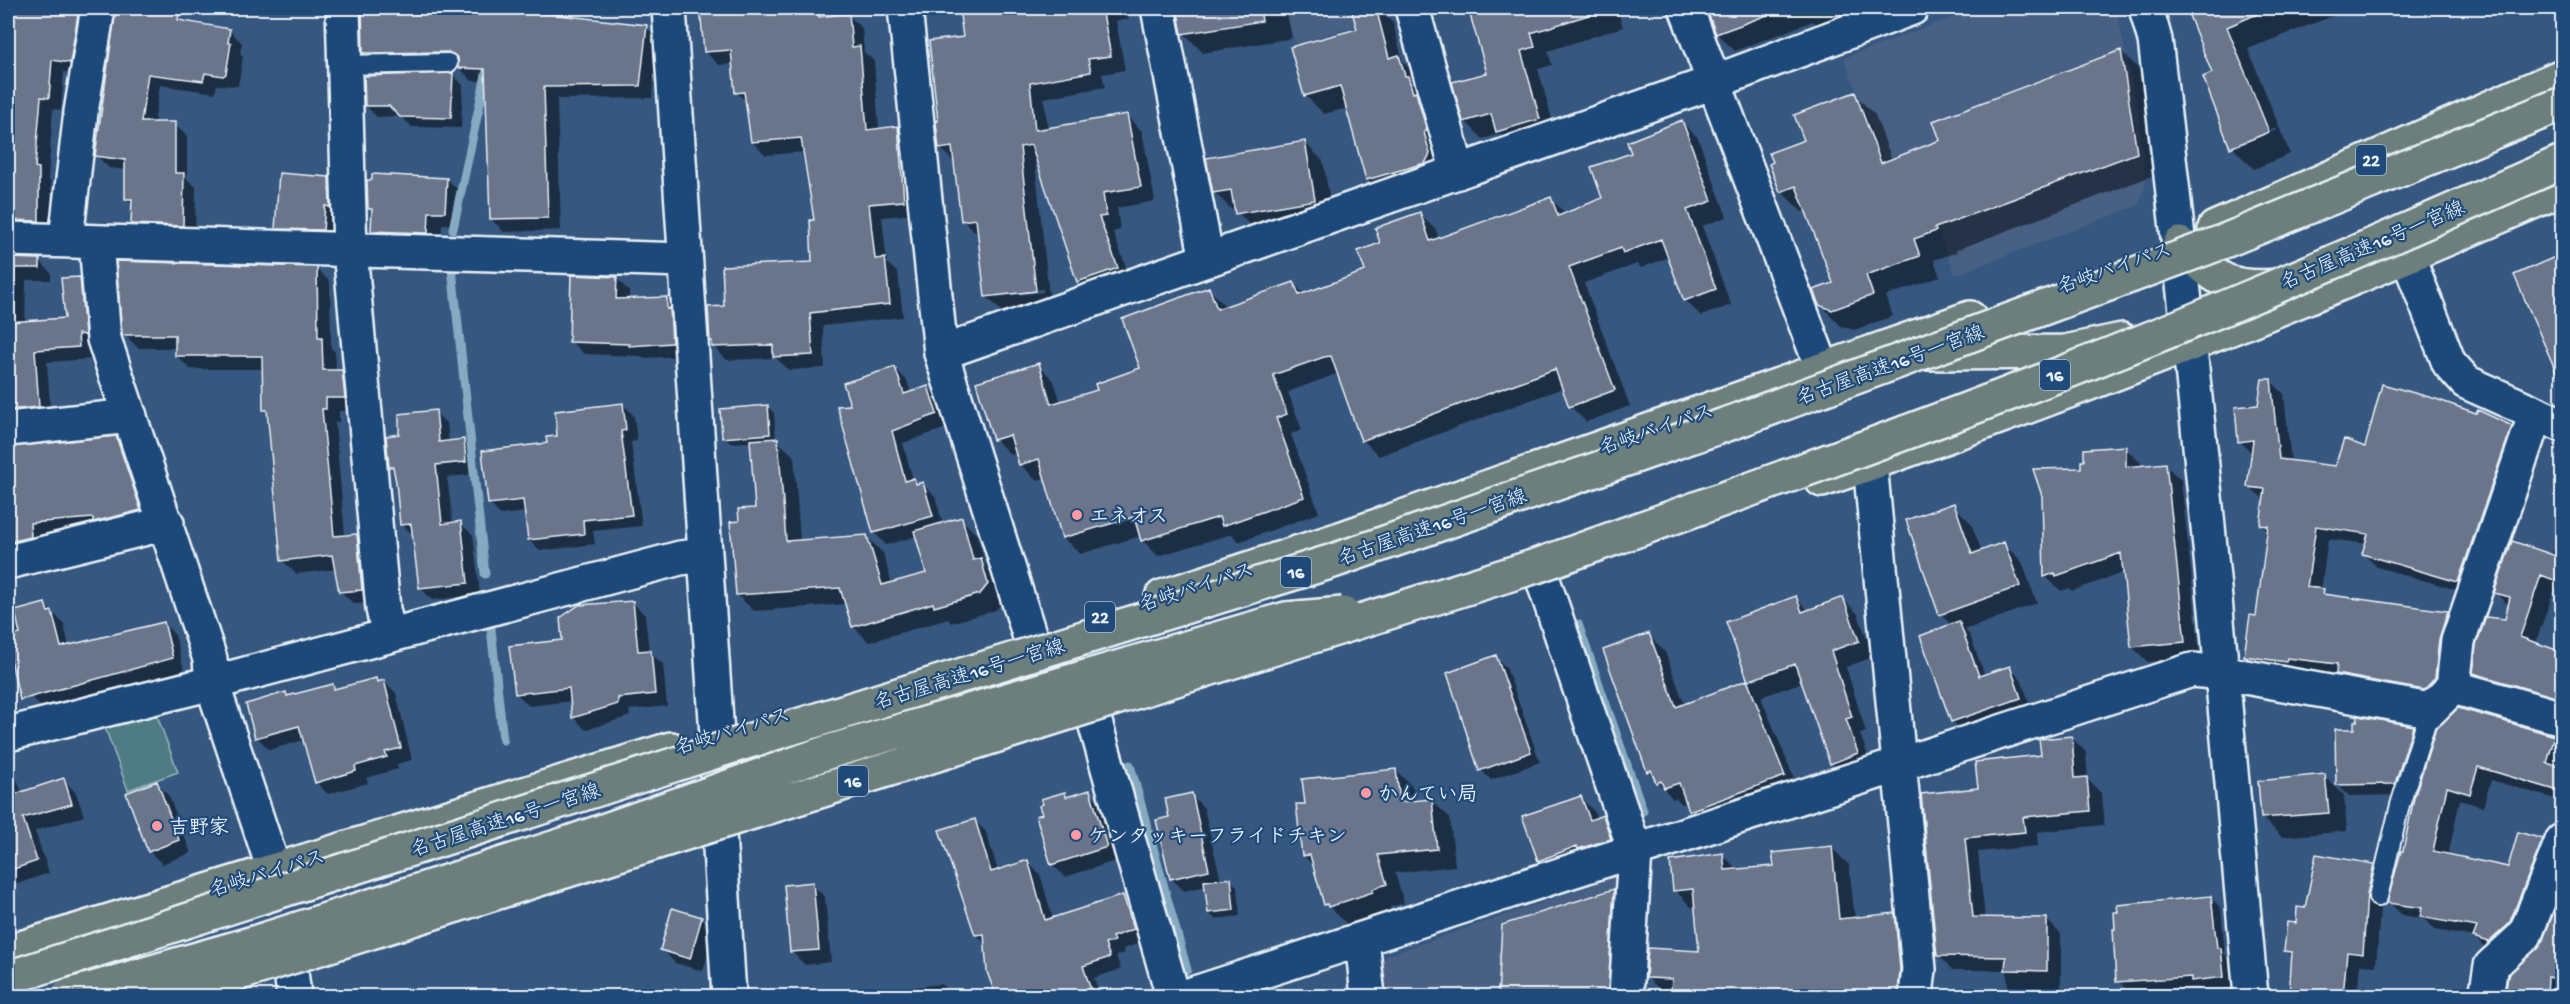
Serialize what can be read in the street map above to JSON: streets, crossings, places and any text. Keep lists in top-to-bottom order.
{
  "streets": {
    "highway": [
      "22",
      "名古屋高速16号一宮線",
      "名岐バイパス",
      "16"
    ]
  },
  "places": [
    "エネオス",
    "かんてい局",
    "吉野家",
    "ケンタッキーフライドチキン"
  ]
}
